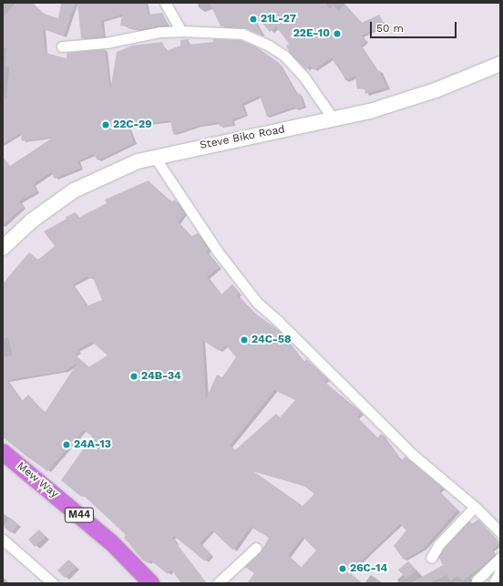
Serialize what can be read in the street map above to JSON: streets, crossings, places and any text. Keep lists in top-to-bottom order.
{
  "streets": {
    "main road": ["Mew Way", "M44"],
    "street": ["Steve Biko Road"]
  },
  "places": [
    "21L-27",
    "22E-10",
    "22C-29",
    "24C-58",
    "24B-34",
    "24A-13",
    "26C-14"
  ],
  "scale_bar": "50 m"
}
